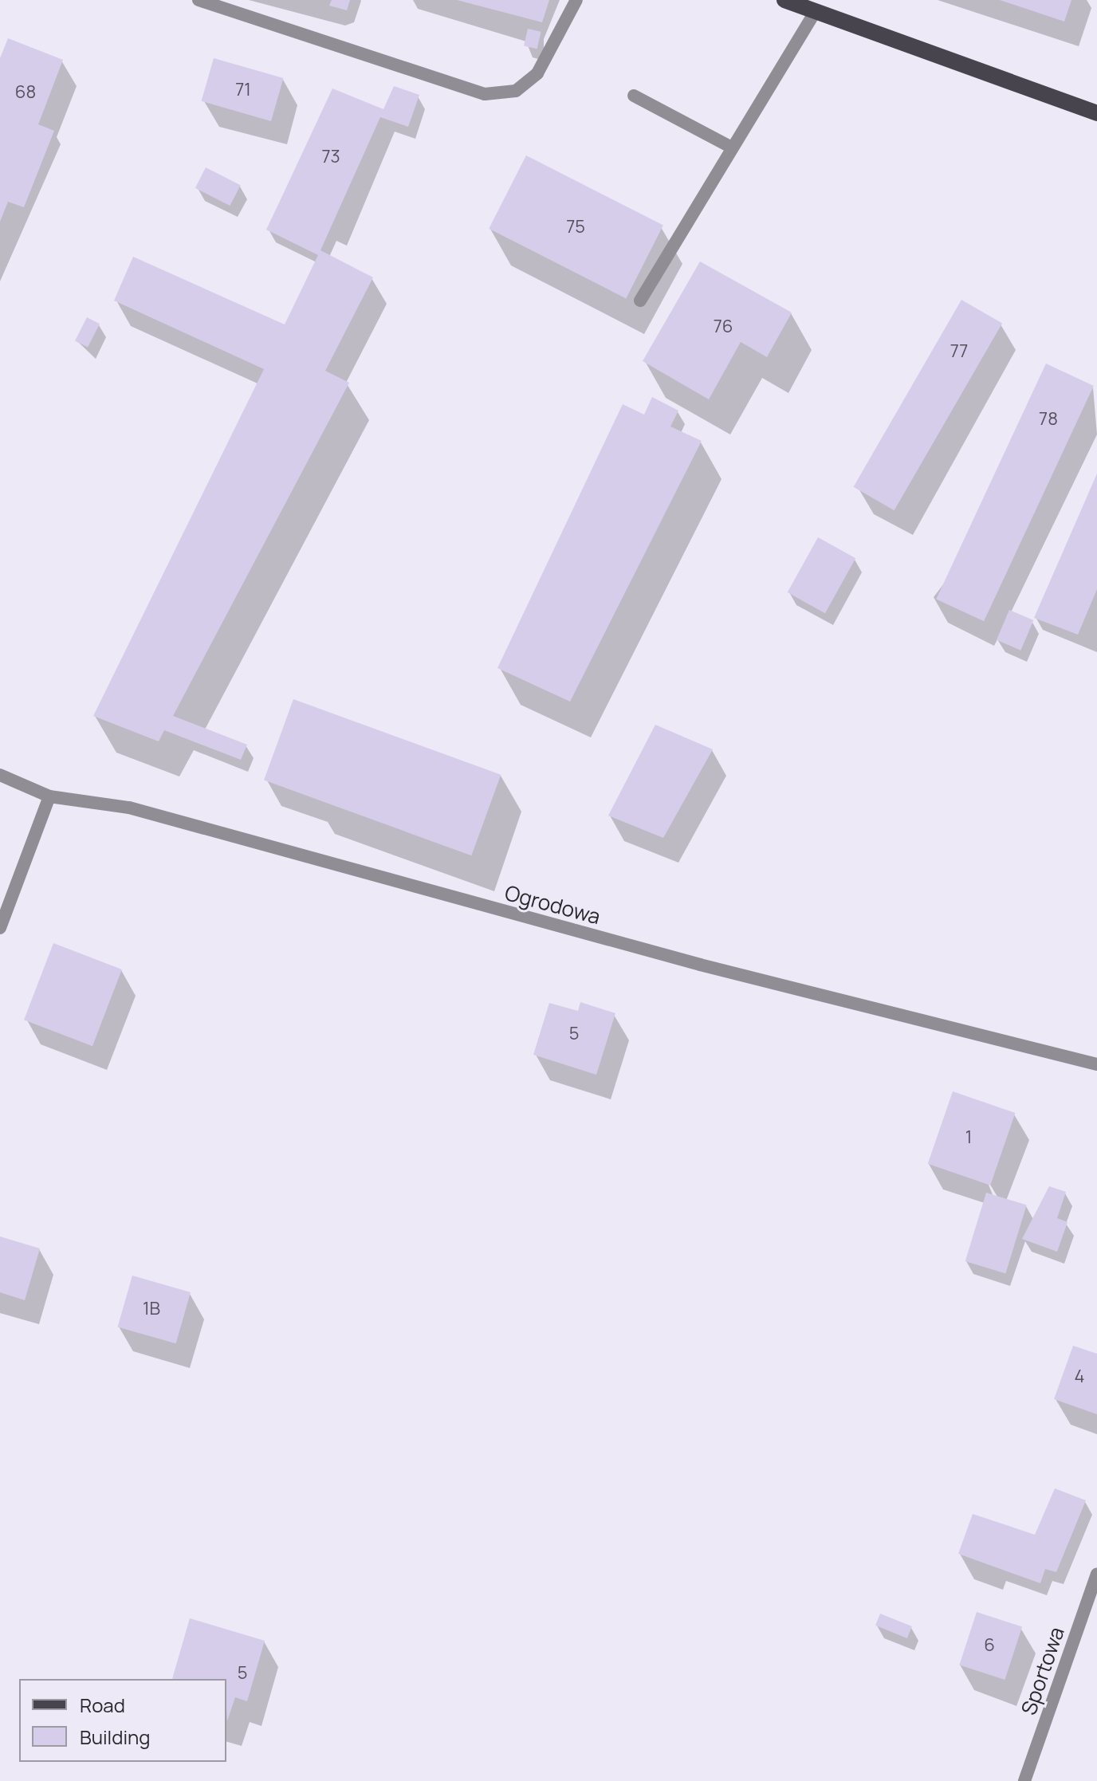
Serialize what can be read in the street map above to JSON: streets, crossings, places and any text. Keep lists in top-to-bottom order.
{
  "streets": {
    "street": ["Ogrodowa", "Sportowa"]
  },
  "house_numbers": [
    "71",
    "68",
    "73",
    "75",
    "76",
    "77",
    "78",
    "5",
    "1",
    "1B",
    "4",
    "6",
    "5"
  ],
  "legend": ["Road", "Building"]
}
